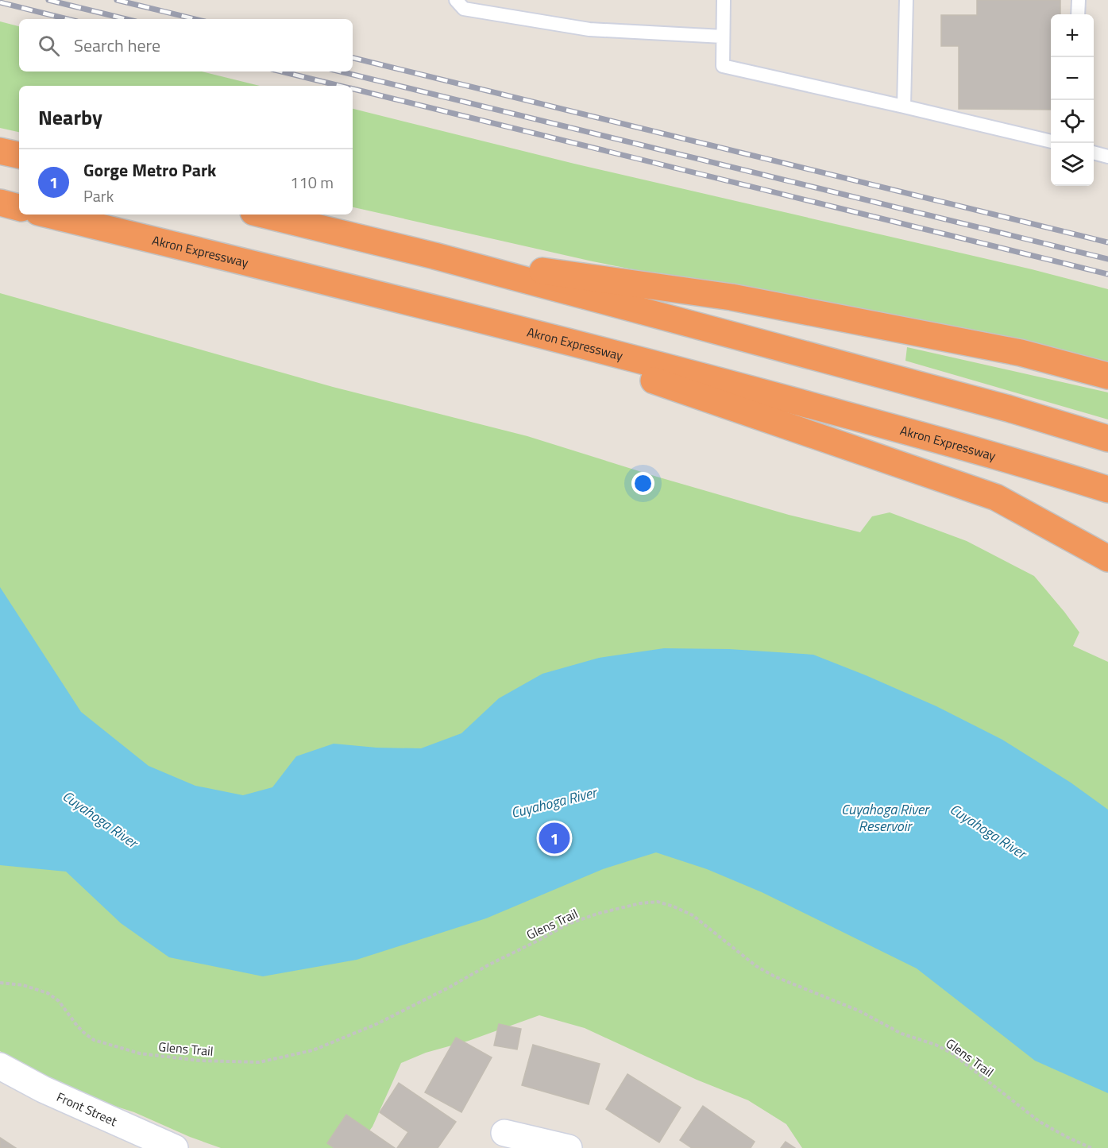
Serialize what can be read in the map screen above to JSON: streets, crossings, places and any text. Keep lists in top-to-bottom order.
{
  "streets": {
    "highway": ["Akron Expressway"],
    "street": ["Front Street"],
    "path": ["Glens Trail"]
  },
  "water": ["Cuyahoga River", "Cuyahoga River Reservoir"],
  "page": {
    "map_buttons": ["+", "−"],
    "search": "Search here",
    "heading": "Nearby",
    "list": [
      {
        "mark": "1",
        "name": "Gorge Metro Park",
        "note": "Park",
        "value": "110 m"
      }
    ],
    "pins": "1"
  }
}
